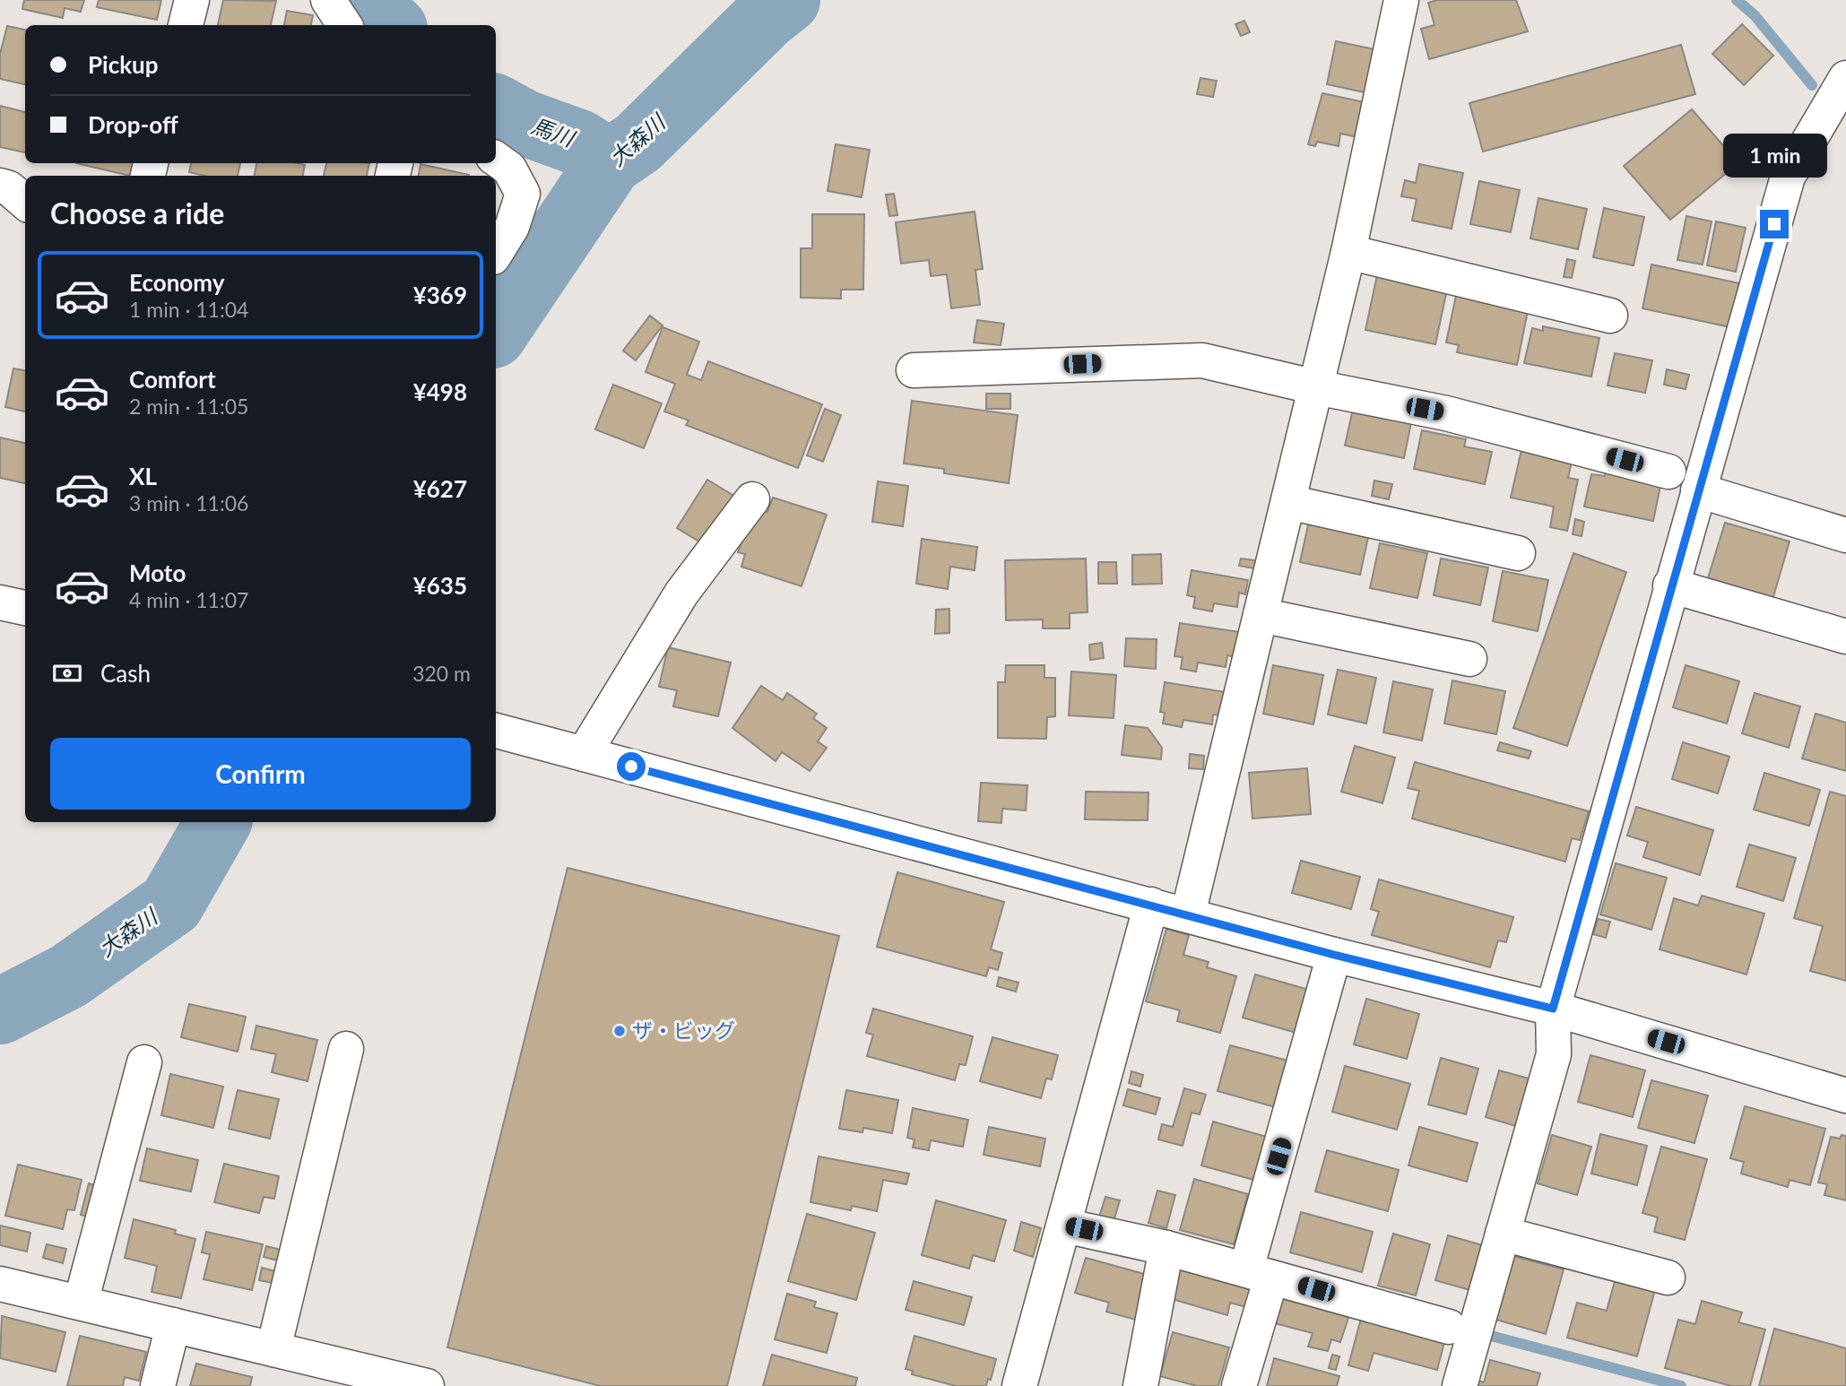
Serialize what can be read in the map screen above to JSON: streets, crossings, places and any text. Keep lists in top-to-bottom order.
{
  "water": ["馬川", "大森川"],
  "places": ["ザ・ビッグ"],
  "page": {
    "banner": ["Pickup", "Drop-off"],
    "bubble": "1 min",
    "heading": "Choose a ride",
    "list": [
      {
        "name": "Economy",
        "note": "1 min · 11:04",
        "value": "¥369"
      },
      {
        "name": "Comfort",
        "note": "2 min · 11:05",
        "value": "¥498"
      },
      {
        "name": "XL",
        "note": "3 min · 11:06",
        "value": "¥627"
      },
      {
        "name": "Moto",
        "note": "4 min · 11:07",
        "value": "¥635"
      }
    ],
    "pay": ["Cash", "320 m"],
    "buttons": "Confirm"
  }
}
